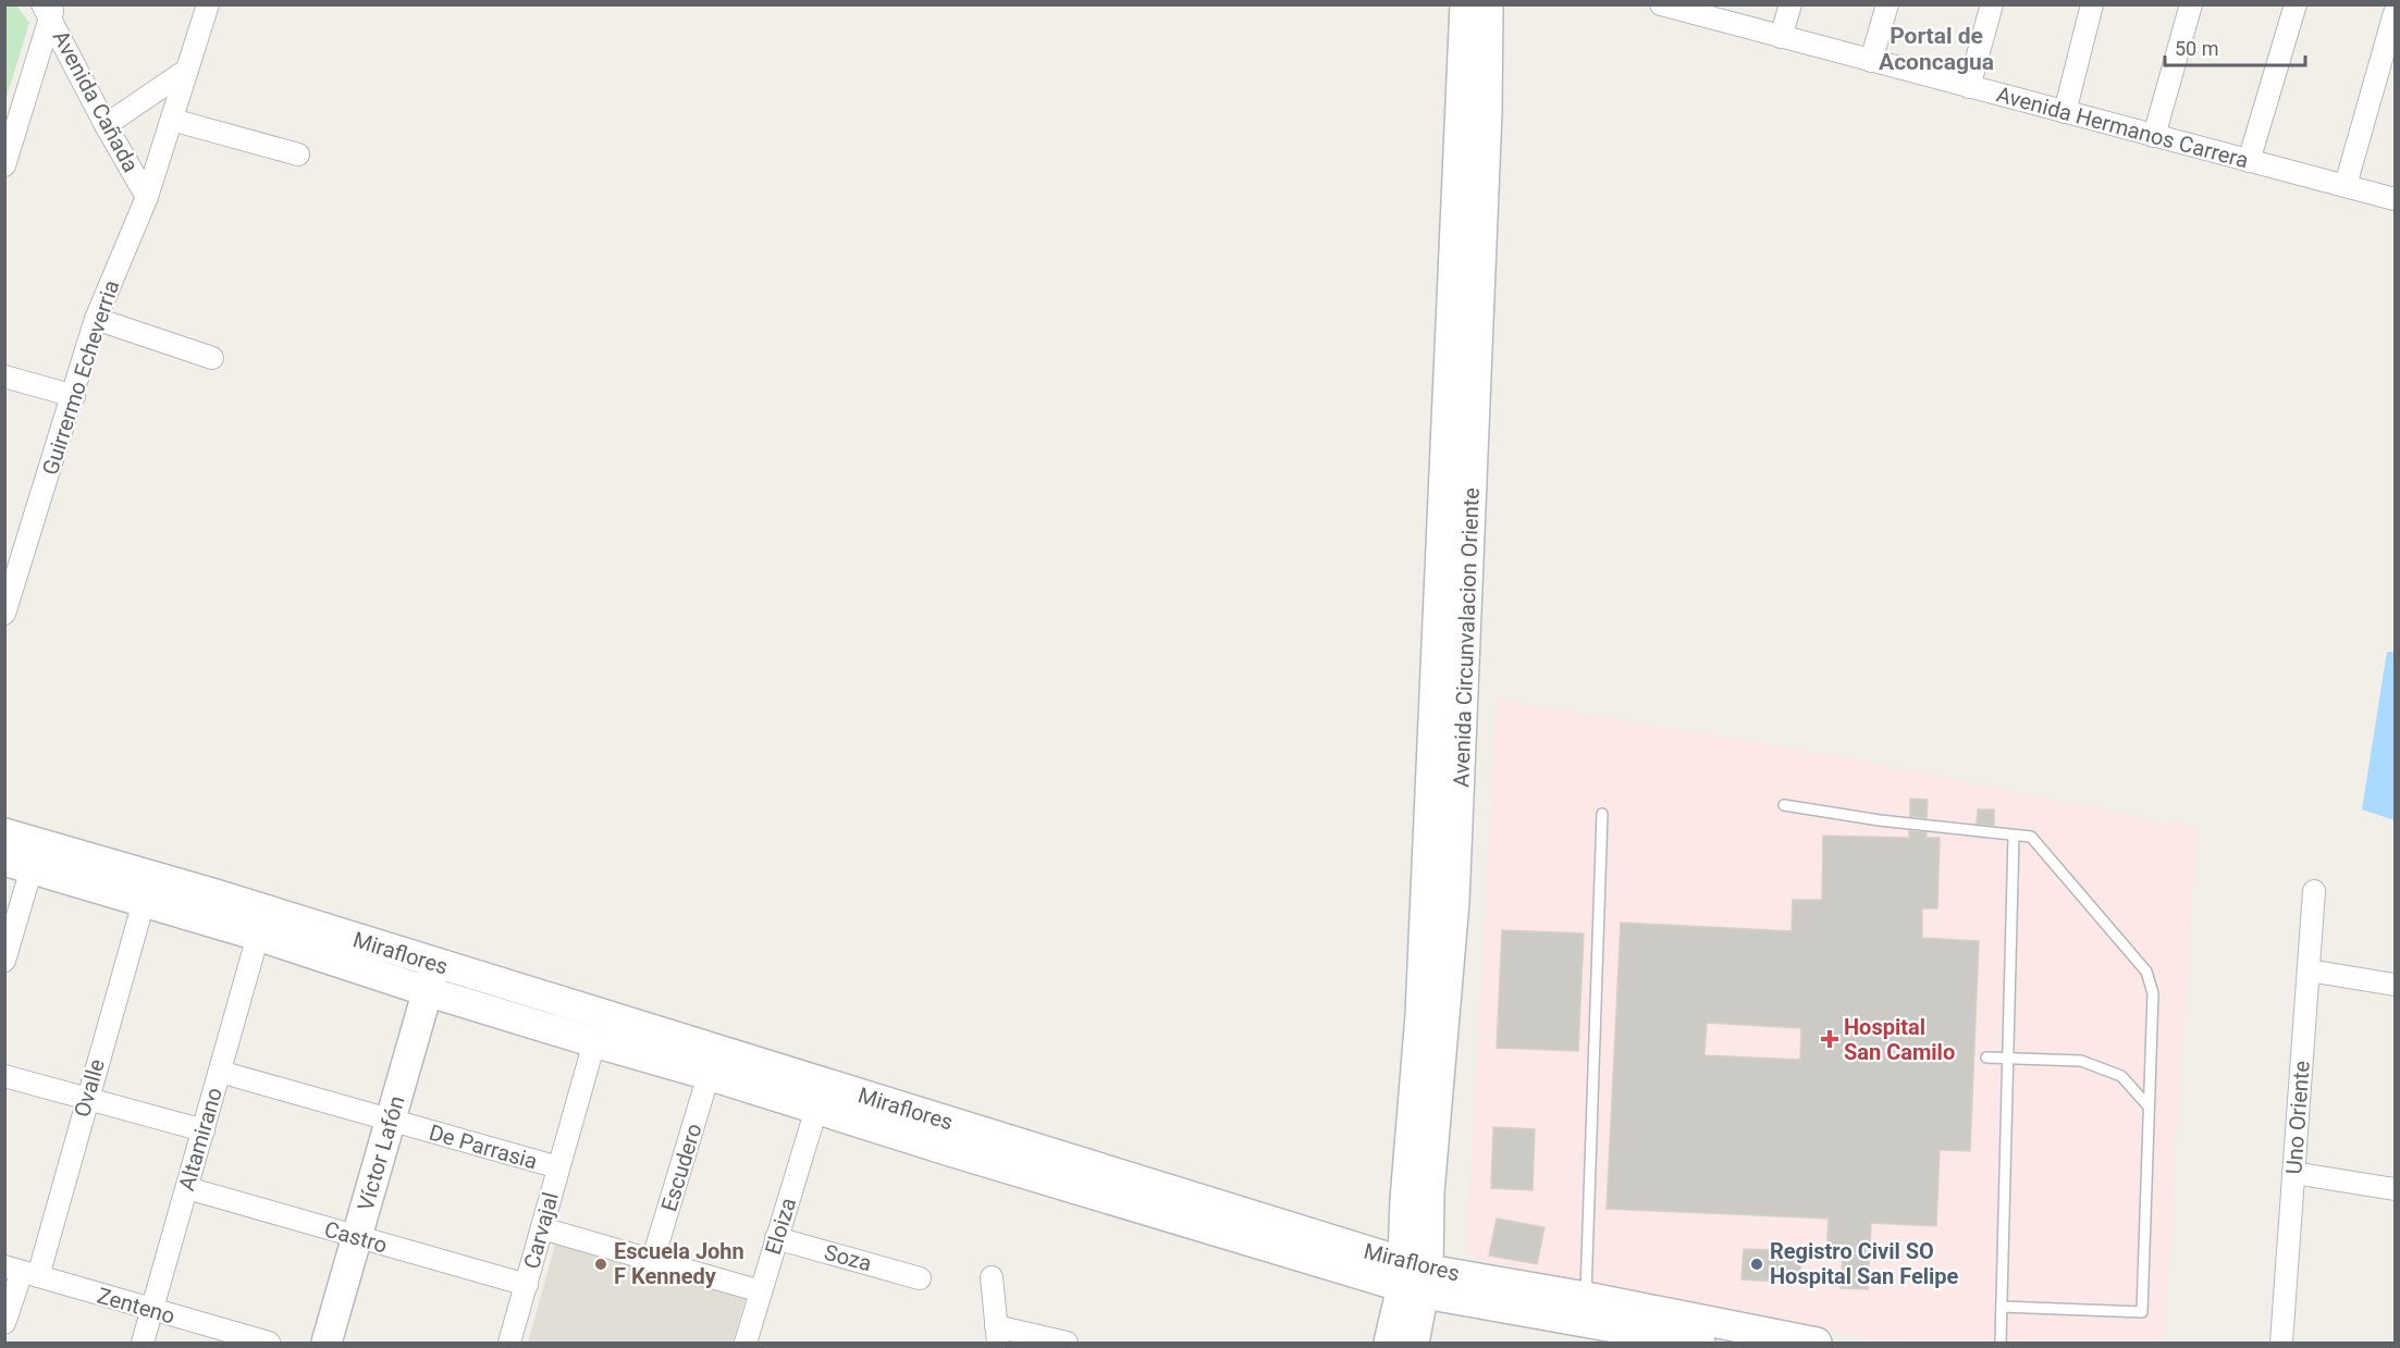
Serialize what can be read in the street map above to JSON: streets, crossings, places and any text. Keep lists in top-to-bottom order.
{
  "streets": {
    "main road": ["Avenida Circunvalacion Oriente", "Miraflores", "Víctor Lafón"],
    "street": [
      "Avenida Cañada",
      "Avenida Hermanos Carrera",
      "Guirrermo Echeverria",
      "Ovalle",
      "Uno Oriente",
      "Altamirano",
      "De Parrasia",
      "Escudero",
      "Eloiza",
      "Carvajal",
      "Castro",
      "Soza",
      "Zenteno"
    ]
  },
  "crossings": [
    ["Avenida Cañada", "Guirrermo Echeverria"],
    ["Avenida Circunvalacion Oriente", "Miraflores"],
    ["Miraflores", "Ovalle"],
    ["Miraflores", "Altamirano"],
    ["Miraflores", "Víctor Lafón"],
    ["Miraflores", "Escudero"],
    ["Miraflores", "Eloiza"],
    ["Miraflores", "Carvajal"],
    ["Ovalle", "Zenteno"],
    ["Altamirano", "De Parrasia"],
    ["Altamirano", "Castro"],
    ["Altamirano", "Zenteno"],
    ["De Parrasia", "Víctor Lafón"],
    ["De Parrasia", "Carvajal"],
    ["Víctor Lafón", "Castro"],
    ["Eloiza", "Soza"],
    ["Carvajal", "Castro"]
  ],
  "districts": ["Portal de Aconcagua"],
  "places": {
    "health": ["Hospital San Camilo"],
    "other": ["Escuela John F Kennedy", "Registro Civil SO Hospital San Felipe"]
  },
  "scale_bar": "50 m"
}
